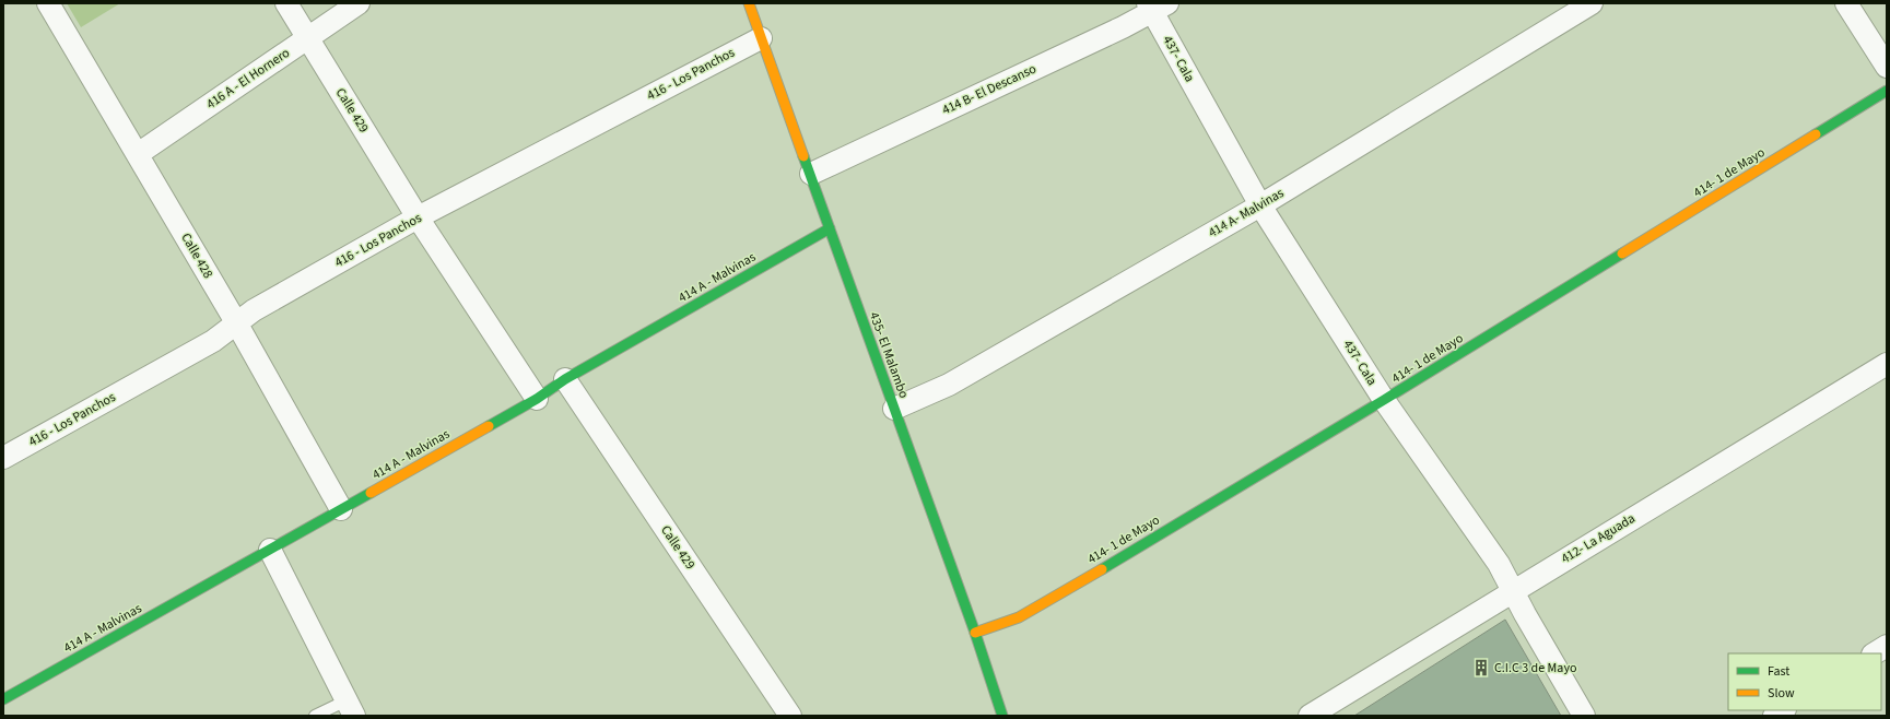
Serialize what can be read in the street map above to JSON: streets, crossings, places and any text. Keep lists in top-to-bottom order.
{
  "streets": {
    "street": [
      "437- Cala",
      "416 - Los Panchos",
      "416 A - El Hornero",
      "414 B- El Descanso",
      "Calle 429",
      "414- 1 de Mayo",
      "414 A- Malvinas",
      "Calle 428",
      "414 A - Malvinas",
      "435- El Malambo",
      "412- La Aguada"
    ]
  },
  "crossings": [
    ["437- Cala", "414 B- El Descanso"],
    ["437- Cala", "414- 1 de Mayo"],
    ["437- Cala", "414 A- Malvinas"],
    ["437- Cala", "412- La Aguada"],
    ["416 - Los Panchos", "Calle 429"],
    ["416 - Los Panchos", "Calle 428"],
    ["416 - Los Panchos", "435- El Malambo"],
    ["416 A - El Hornero", "Calle 429"],
    ["416 A - El Hornero", "Calle 428"],
    ["414 B- El Descanso", "435- El Malambo"],
    ["Calle 429", "414 A - Malvinas"],
    ["414- 1 de Mayo", "435- El Malambo"],
    ["414 A- Malvinas", "435- El Malambo"],
    ["Calle 428", "414 A - Malvinas"],
    ["414 A - Malvinas", "435- El Malambo"]
  ],
  "places": {
    "building": ["C.I.C 3 de Mayo"]
  },
  "legend": ["Fast", "Slow"]
}
